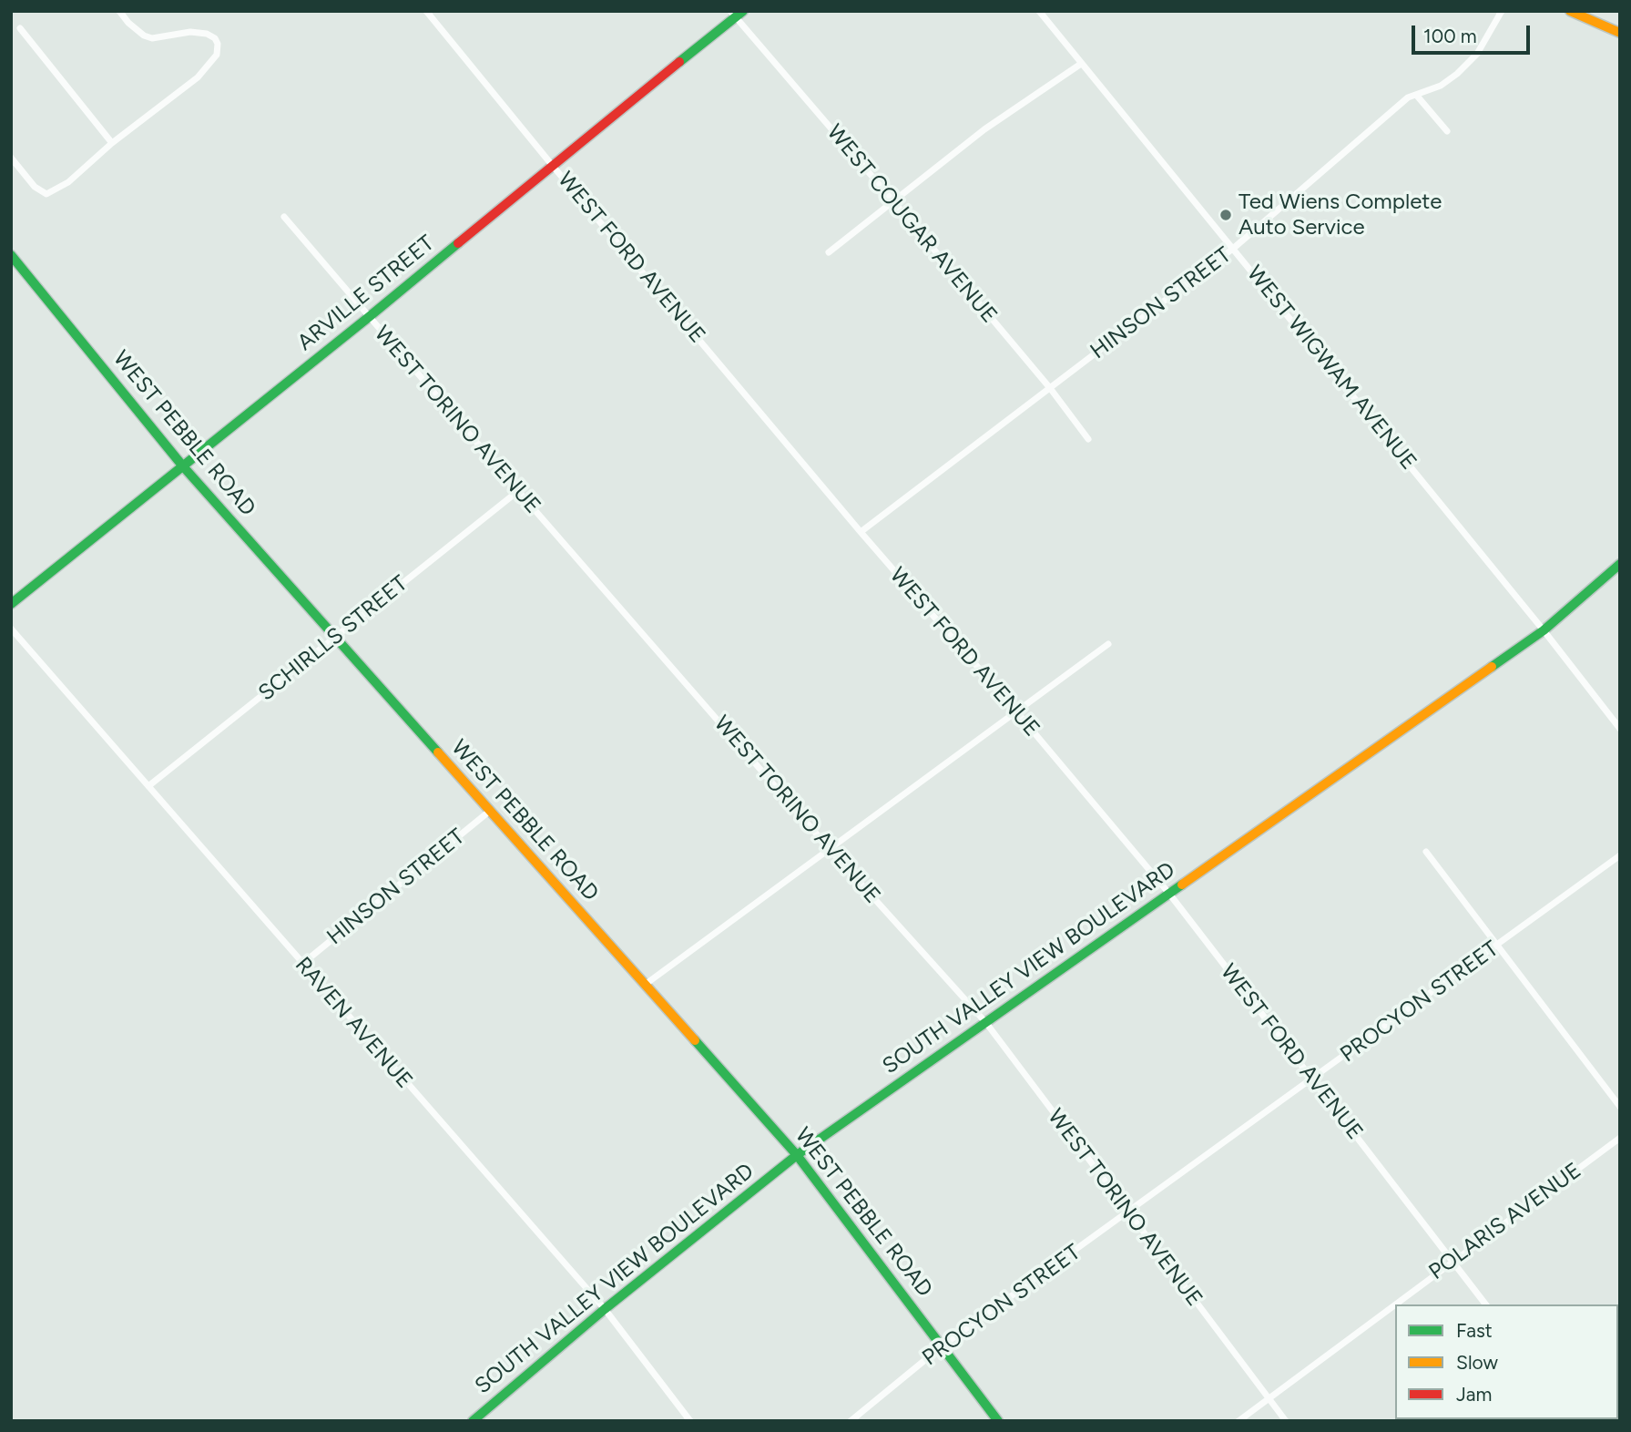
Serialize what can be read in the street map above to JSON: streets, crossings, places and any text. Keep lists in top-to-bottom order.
{
  "streets": {
    "main road": ["ARVILLE STREET", "WEST PEBBLE ROAD", "SOUTH VALLEY VIEW BOULEVARD"],
    "street": [
      "WEST COUGAR AVENUE",
      "WEST FORD AVENUE",
      "HINSON STREET",
      "WEST WIGWAM AVENUE",
      "WEST TORINO AVENUE",
      "SCHIRLLS STREET",
      "PROCYON STREET",
      "RAVEN AVENUE",
      "POLARIS AVENUE"
    ]
  },
  "crossings": [
    ["WEST COUGAR AVENUE", "ARVILLE STREET"],
    ["WEST COUGAR AVENUE", "HINSON STREET"],
    ["WEST FORD AVENUE", "ARVILLE STREET"],
    ["WEST FORD AVENUE", "HINSON STREET"],
    ["WEST FORD AVENUE", "SOUTH VALLEY VIEW BOULEVARD"],
    ["WEST FORD AVENUE", "PROCYON STREET"],
    ["WEST FORD AVENUE", "POLARIS AVENUE"],
    ["ARVILLE STREET", "WEST TORINO AVENUE"],
    ["ARVILLE STREET", "WEST PEBBLE ROAD"],
    ["HINSON STREET", "WEST WIGWAM AVENUE"],
    ["HINSON STREET", "WEST PEBBLE ROAD"],
    ["HINSON STREET", "RAVEN AVENUE"],
    ["WEST WIGWAM AVENUE", "SOUTH VALLEY VIEW BOULEVARD"],
    ["WEST TORINO AVENUE", "SCHIRLLS STREET"],
    ["WEST TORINO AVENUE", "SOUTH VALLEY VIEW BOULEVARD"],
    ["WEST TORINO AVENUE", "PROCYON STREET"],
    ["WEST TORINO AVENUE", "POLARIS AVENUE"],
    ["WEST PEBBLE ROAD", "SCHIRLLS STREET"],
    ["WEST PEBBLE ROAD", "SOUTH VALLEY VIEW BOULEVARD"],
    ["WEST PEBBLE ROAD", "PROCYON STREET"],
    ["SCHIRLLS STREET", "RAVEN AVENUE"],
    ["SOUTH VALLEY VIEW BOULEVARD", "RAVEN AVENUE"]
  ],
  "places": ["Ted Wiens Complete Auto Service"],
  "legend": ["Fast", "Slow", "Jam"],
  "scale_bar": "100 m"
}
